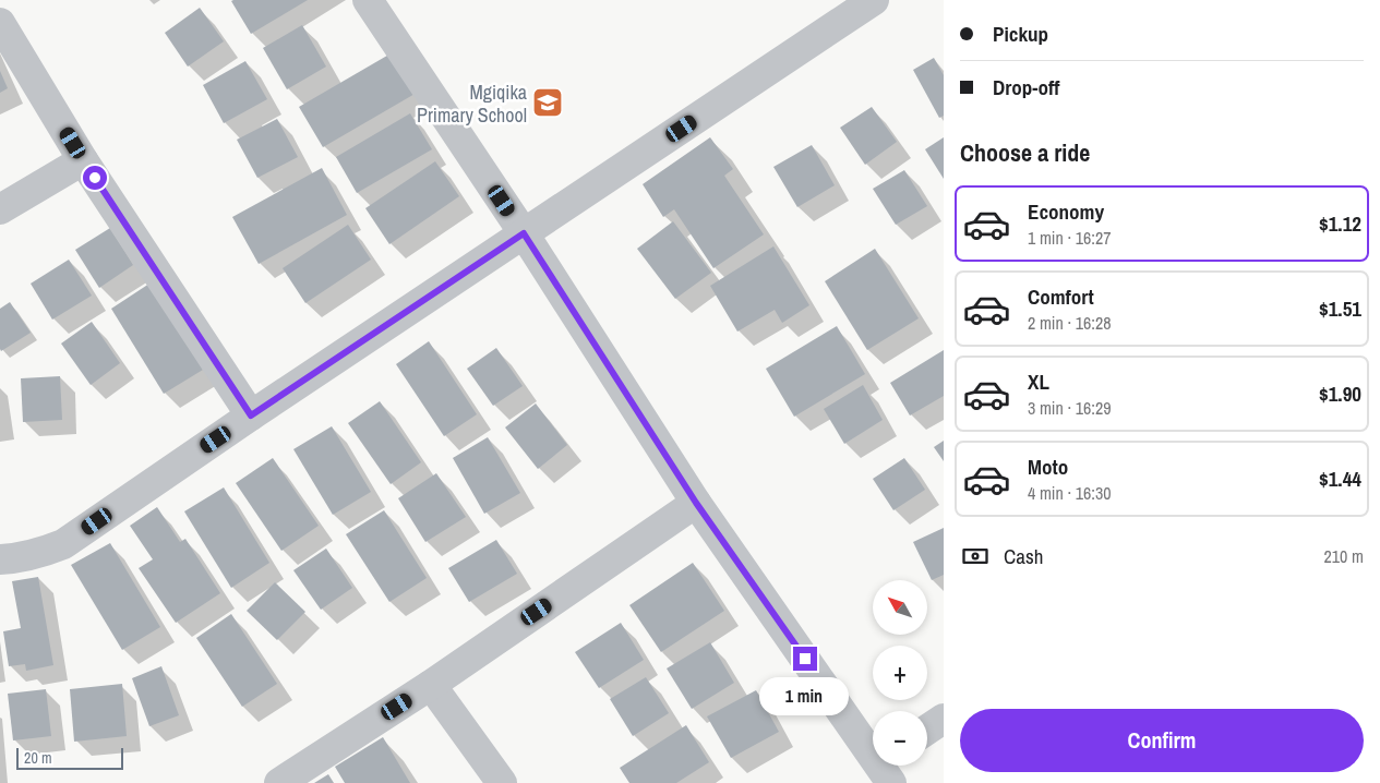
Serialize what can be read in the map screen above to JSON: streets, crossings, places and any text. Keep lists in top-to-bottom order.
{
  "places": {
    "school or university": ["Mgiqika Primary School"]
  },
  "scale_bar": "20 m",
  "north": "top left",
  "page": {
    "banner": ["Pickup", "Drop-off"],
    "heading": "Choose a ride",
    "list": [
      {
        "name": "Economy",
        "note": "1 min · 16:27",
        "value": "$1.12"
      },
      {
        "name": "Comfort",
        "note": "2 min · 16:28",
        "value": "$1.51"
      },
      {
        "name": "XL",
        "note": "3 min · 16:29",
        "value": "$1.90"
      },
      {
        "name": "Moto",
        "note": "4 min · 16:30",
        "value": "$1.44"
      }
    ],
    "pay": ["Cash", "210 m"],
    "map_buttons": ["+", "−"],
    "bubble": "1 min",
    "buttons": "Confirm",
    "scale": "20 m"
  }
}
